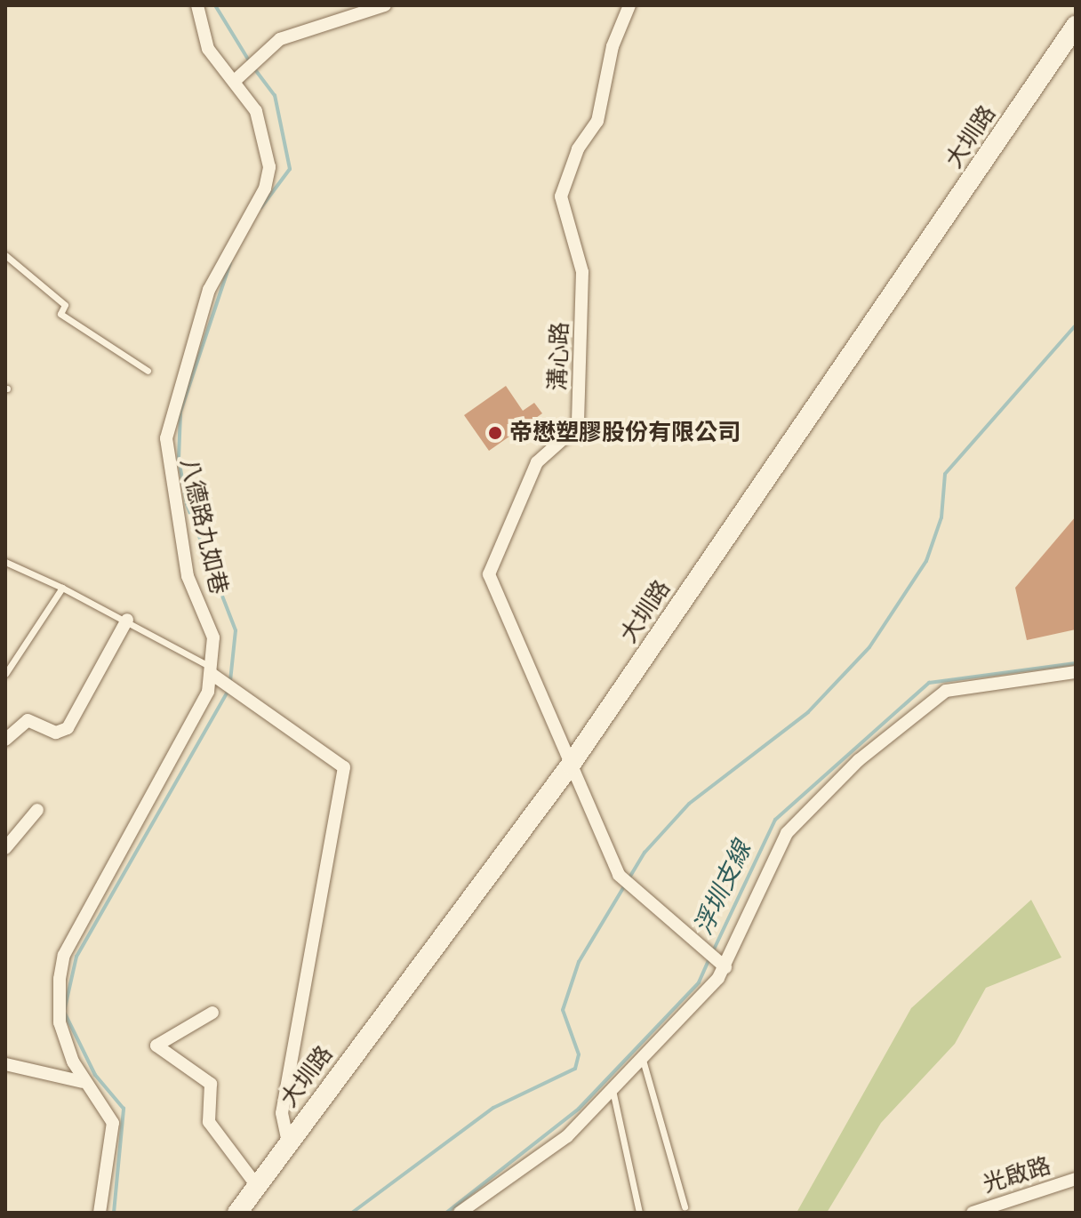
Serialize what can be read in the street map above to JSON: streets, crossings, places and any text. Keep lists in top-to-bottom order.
{
  "streets": {
    "street": [
      "大圳路",
      "溝心路",
      "八德路九如巷",
      "光啟路"
    ]
  },
  "crossings": [
    ["大圳路", "溝心路"]
  ],
  "water": ["浮圳支線"],
  "places": ["帝懋塑膠股份有限公司"]
}
